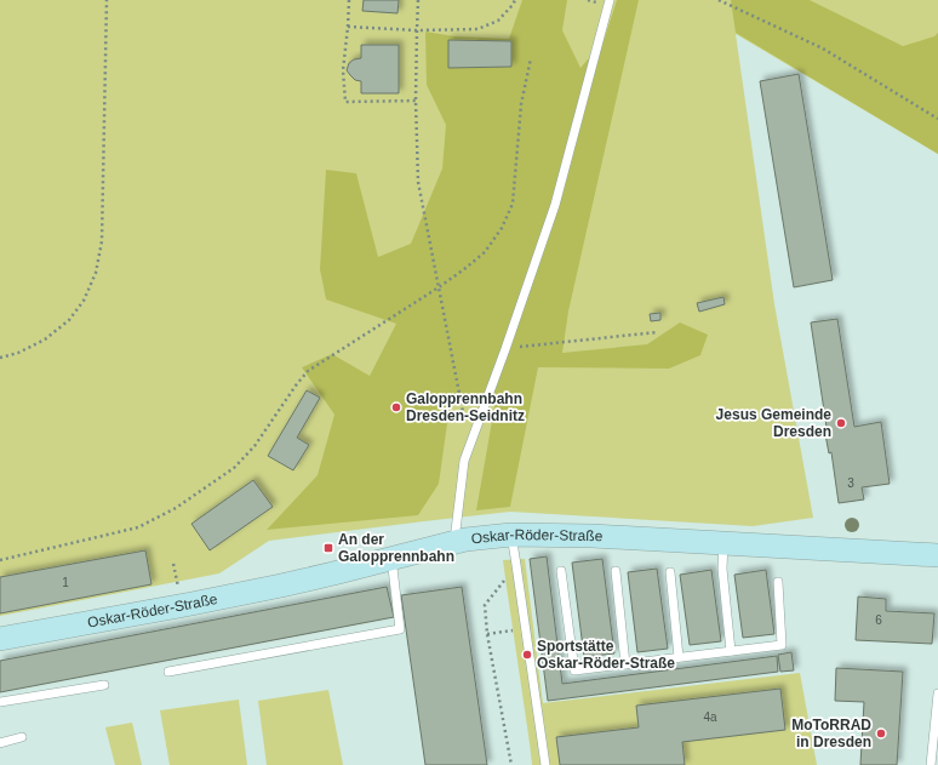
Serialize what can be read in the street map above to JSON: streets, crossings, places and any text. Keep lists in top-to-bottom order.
{
  "streets": {
    "street": ["Oskar-Röder-Straße"]
  },
  "places": {
    "other": [
      "Galopprennbahn Dresden-Seidnitz",
      "Jesus Gemeinde Dresden",
      "Sportstätte Oskar-Röder-Straße",
      "MoToRRAD in Dresden"
    ],
    "transit": ["An der Galopprennbahn"]
  },
  "house_numbers": [
    "3",
    "1",
    "6",
    "4a"
  ]
}
